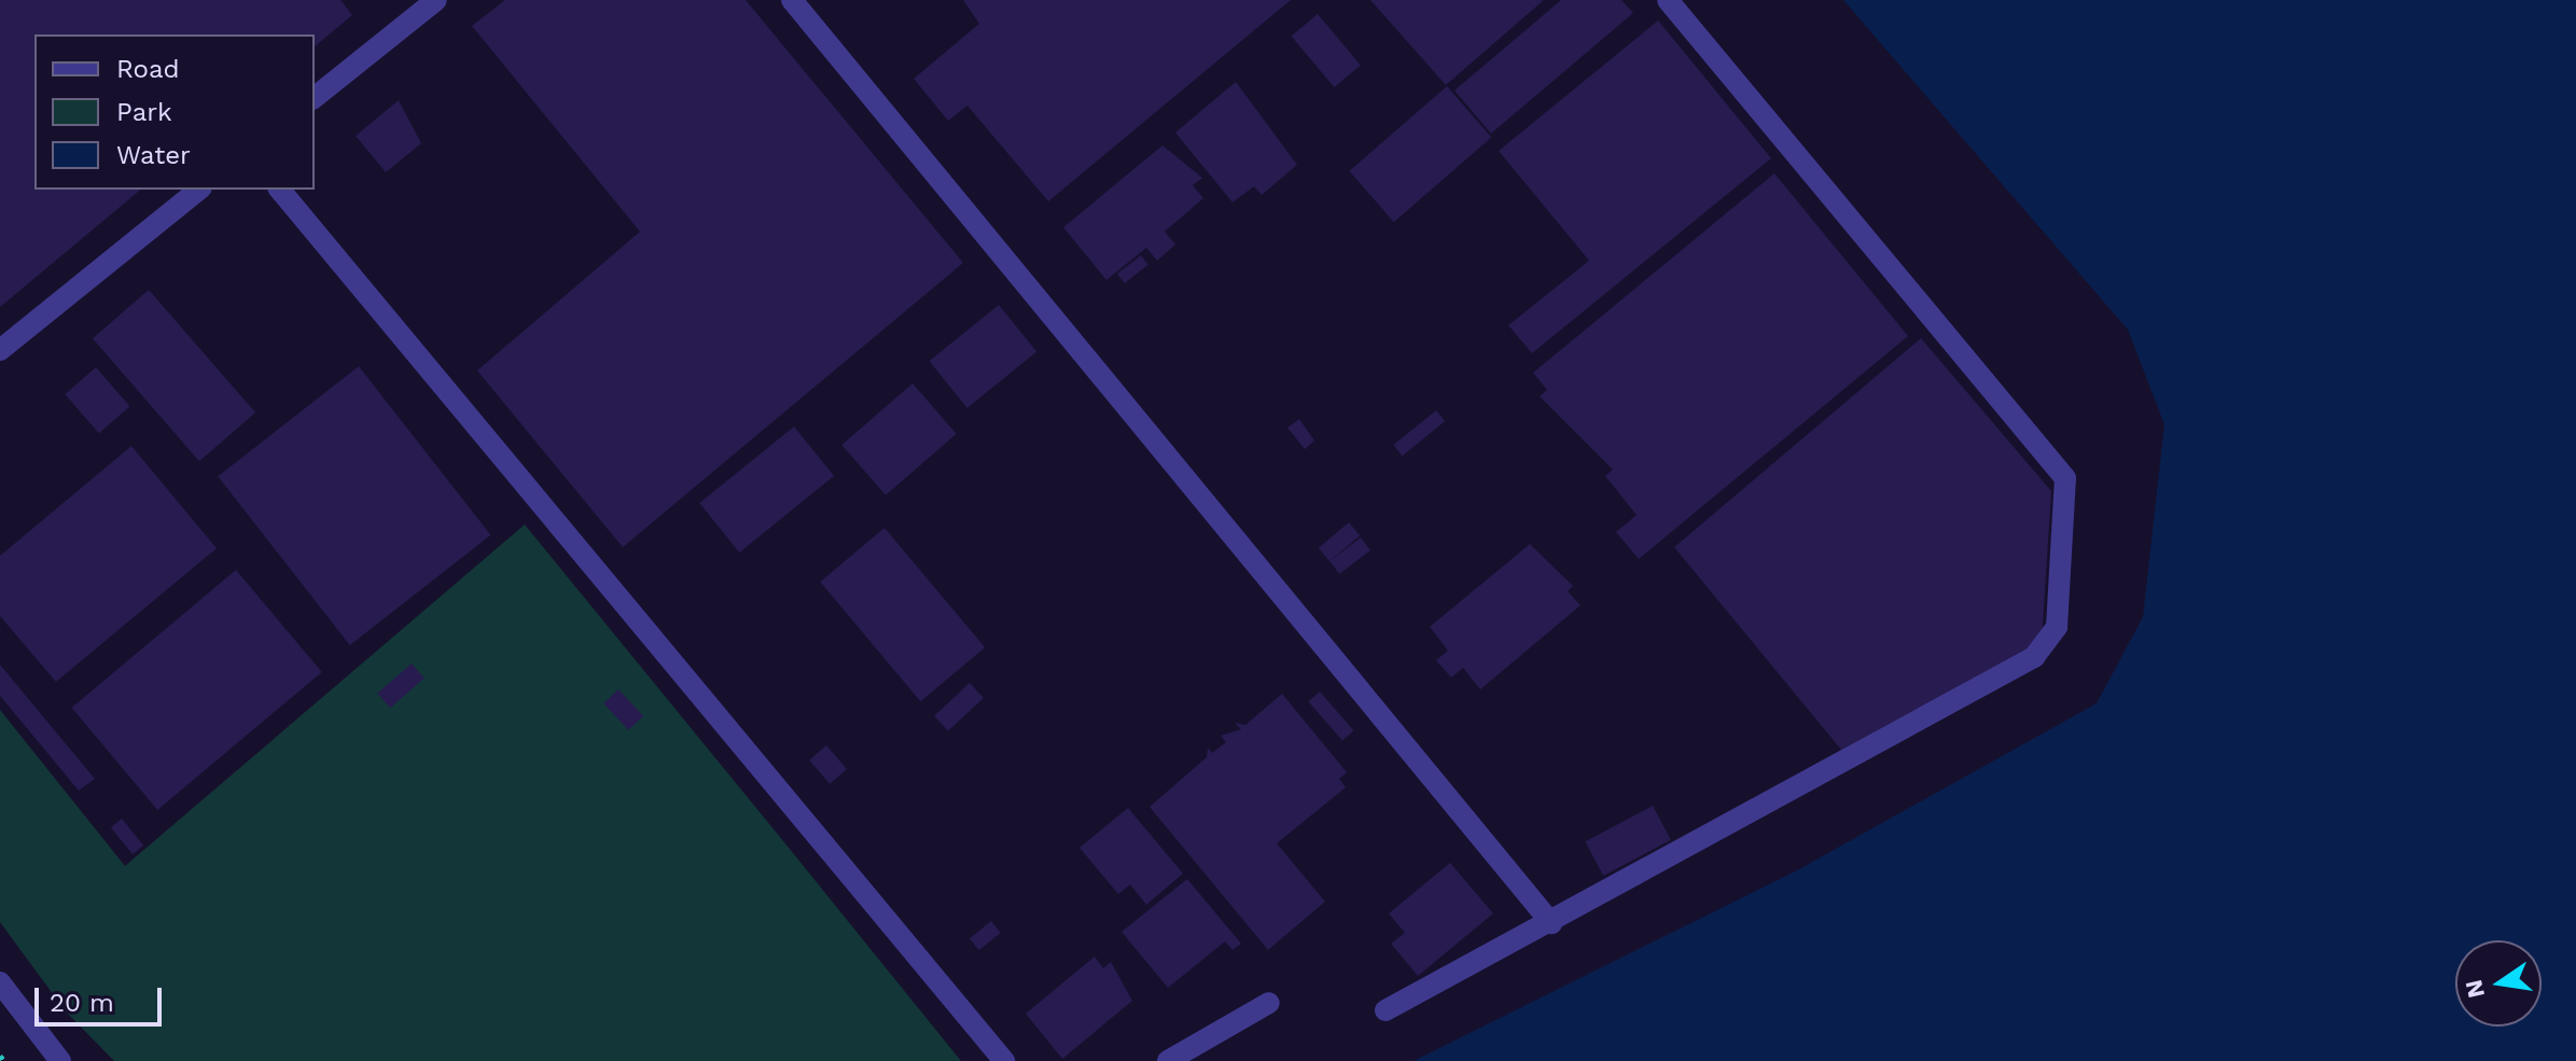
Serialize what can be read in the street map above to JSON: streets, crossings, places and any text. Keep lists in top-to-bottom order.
{
  "legend": ["Road", "Park", "Water"],
  "scale_bar": "20 m",
  "north": "left"
}
